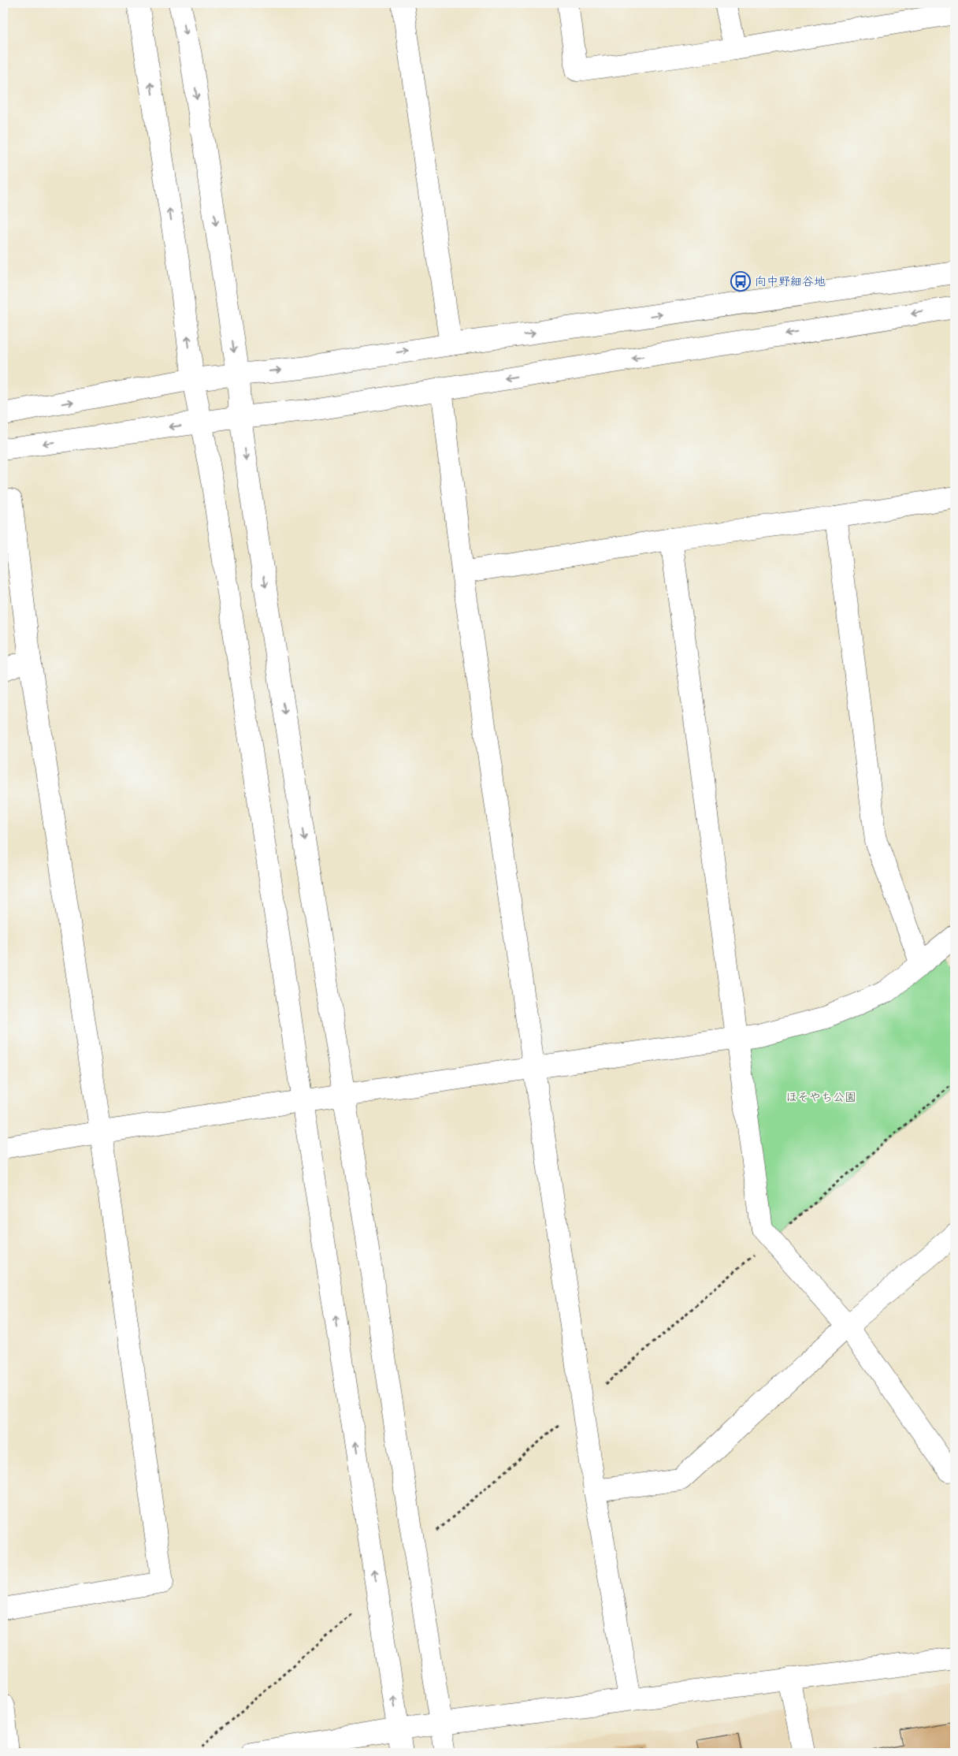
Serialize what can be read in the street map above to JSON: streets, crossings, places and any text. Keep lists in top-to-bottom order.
{
  "parks": ["ほそやち公園"],
  "places": {
    "bus stop": ["向中野細谷地"]
  }
}
